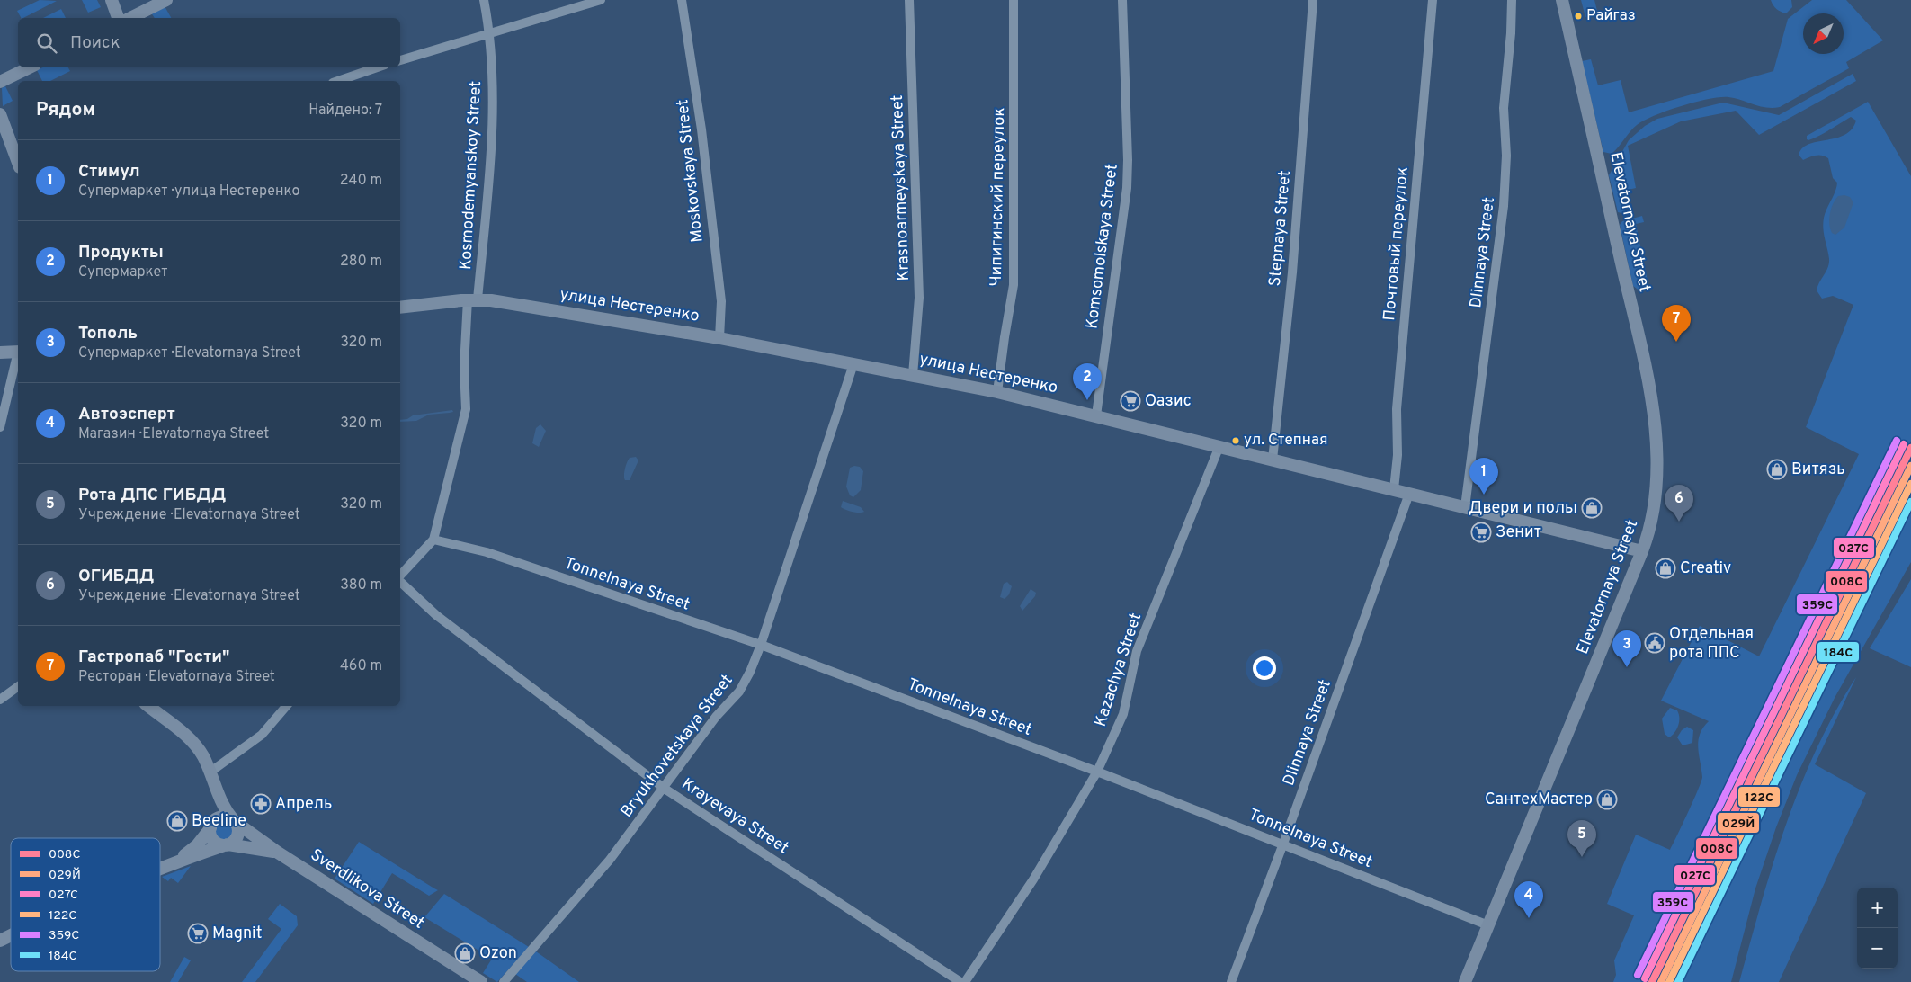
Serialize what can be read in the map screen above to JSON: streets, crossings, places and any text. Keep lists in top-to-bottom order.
{
  "streets": {
    "street": [
      "Moskovskaya Street",
      "Kosmodemyanskoy Street",
      "Krasnoarmeyskaya Street",
      "Чипигинский переулок",
      "Elevatornaya Street",
      "Stepnaya Street",
      "Почтовый переулок",
      "Komsomolskaya Street",
      "Dlinnaya Street",
      "улица Нестеренко",
      "Tonnelnaya Street",
      "Kazachya Street",
      "Bryukhovetskaya Street",
      "Krayevaya Street",
      "Sverdlikova Street"
    ]
  },
  "crossings": [
    ["Moskovskaya Street", "улица Нестеренко"],
    ["Kosmodemyanskoy Street", "улица Нестеренко"],
    ["Kosmodemyanskoy Street", "Tonnelnaya Street"],
    ["Krasnoarmeyskaya Street", "улица Нестеренко"],
    ["Чипигинский переулок", "улица Нестеренко"],
    ["Elevatornaya Street", "улица Нестеренко"],
    ["Elevatornaya Street", "Tonnelnaya Street"],
    ["Stepnaya Street", "улица Нестеренко"],
    ["Почтовый переулок", "улица Нестеренко"],
    ["Komsomolskaya Street", "улица Нестеренко"],
    ["Dlinnaya Street", "улица Нестеренко"],
    ["Dlinnaya Street", "Tonnelnaya Street"],
    ["улица Нестеренко", "Kazachya Street"],
    ["улица Нестеренко", "Bryukhovetskaya Street"],
    ["Tonnelnaya Street", "Kazachya Street"],
    ["Tonnelnaya Street", "Bryukhovetskaya Street"],
    ["Bryukhovetskaya Street", "Krayevaya Street"]
  ],
  "places": {
    "other": ["Райгаз", "ул. Степная"],
    "supermarket": ["Оазис", "Зенит", "Magnit"],
    "shop": [
      "Витязь",
      "Двери и полы",
      "Creativ",
      "СантехМастер",
      "Beeline",
      "Ozon"
    ],
    "public building": ["Отдельная рота ППС"],
    "pharmacy": ["Апрель"]
  },
  "lines": [
    "transit line 359С",
    "transit line 027С",
    "transit line 008С",
    "transit line 029Й",
    "transit line 122С",
    "transit line 184С"
  ],
  "legend": [
    "008С",
    "029Й",
    "027С",
    "122С",
    "359С",
    "184С"
  ],
  "north": "bottom left",
  "page": {
    "search": "Поиск",
    "heading": ["Рядом", "Найдено: 7"],
    "list": [
      {
        "mark": "1",
        "name": "Стимул",
        "note": "Супермаркет · улица Нестеренко",
        "value": "240 m"
      },
      {
        "mark": "2",
        "name": "Продукты",
        "note": "Супермаркет",
        "value": "280 m"
      },
      {
        "mark": "3",
        "name": "Тополь",
        "note": "Супермаркет · Elevatornaya Street",
        "value": "320 m"
      },
      {
        "mark": "4",
        "name": "Автоэсперт",
        "note": "Магазин · Elevatornaya Street",
        "value": "320 m"
      },
      {
        "mark": "5",
        "name": "Рота ДПС ГИБДД",
        "note": "Учреждение · Elevatornaya Street",
        "value": "320 m"
      },
      {
        "mark": "6",
        "name": "ОГИБДД",
        "note": "Учреждение · Elevatornaya Street",
        "value": "380 m"
      },
      {
        "mark": "7",
        "name": "Гастропаб \"Гости\"",
        "note": "Ресторан · Elevatornaya Street",
        "value": "460 m"
      }
    ],
    "pins": [
      "7",
      "2",
      "1",
      "6",
      "3",
      "5",
      "4"
    ],
    "map_buttons": ["+", "−"]
  }
}
